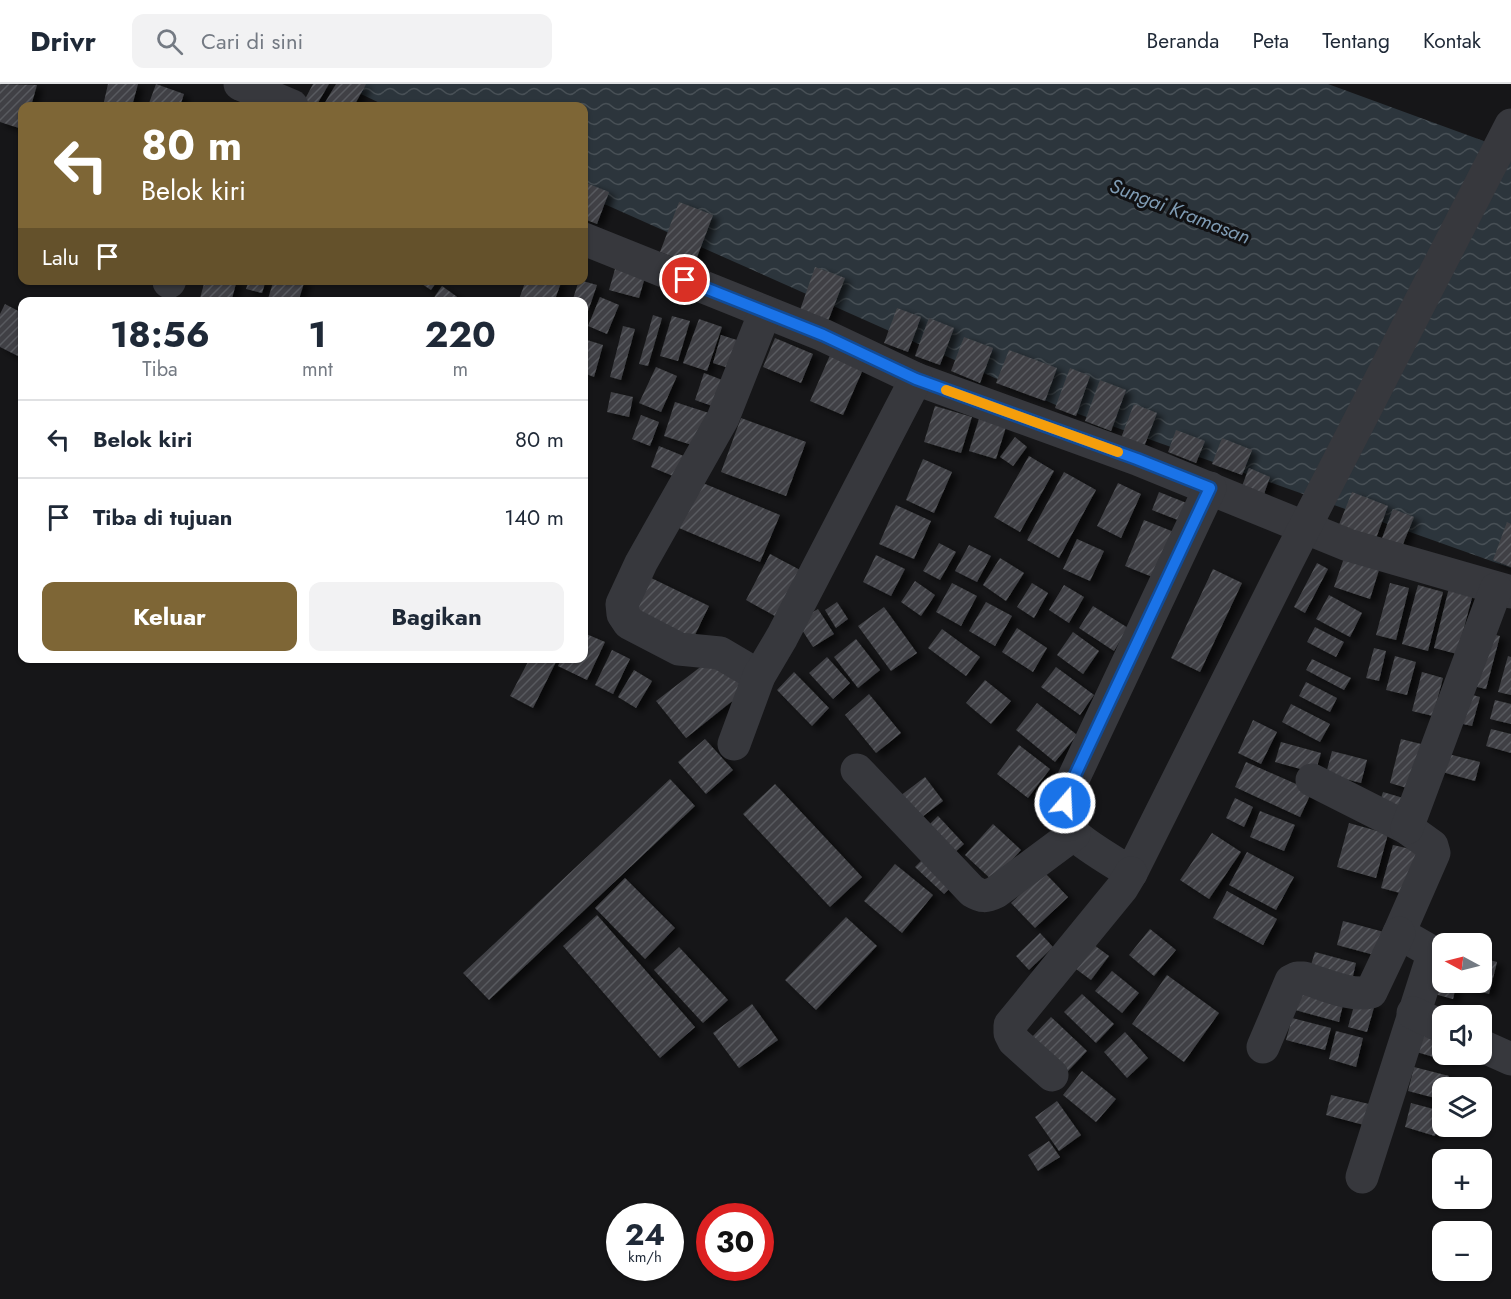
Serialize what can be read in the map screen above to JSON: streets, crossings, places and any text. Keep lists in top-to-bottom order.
{
  "water": ["Sungai Kramasan"],
  "north": "left",
  "page": {
    "header": "Drivr",
    "search": "Cari di sini",
    "nav": [
      "Beranda",
      "Peta",
      "Tentang",
      "Kontak"
    ],
    "turn": ["80 m", "Belok kiri"],
    "then": "Lalu",
    "eta": [
      "18:56",
      "Tiba",
      "1",
      "mnt",
      "220",
      "m"
    ],
    "list": [
      {
        "name": "Belok kiri",
        "value": "80 m"
      },
      {
        "name": "Tiba di tujuan",
        "value": "140 m"
      }
    ],
    "buttons": ["Keluar", "Bagikan"],
    "map_buttons": ["+", "−"],
    "speed": "24 km/h",
    "limit": "30"
  }
}
